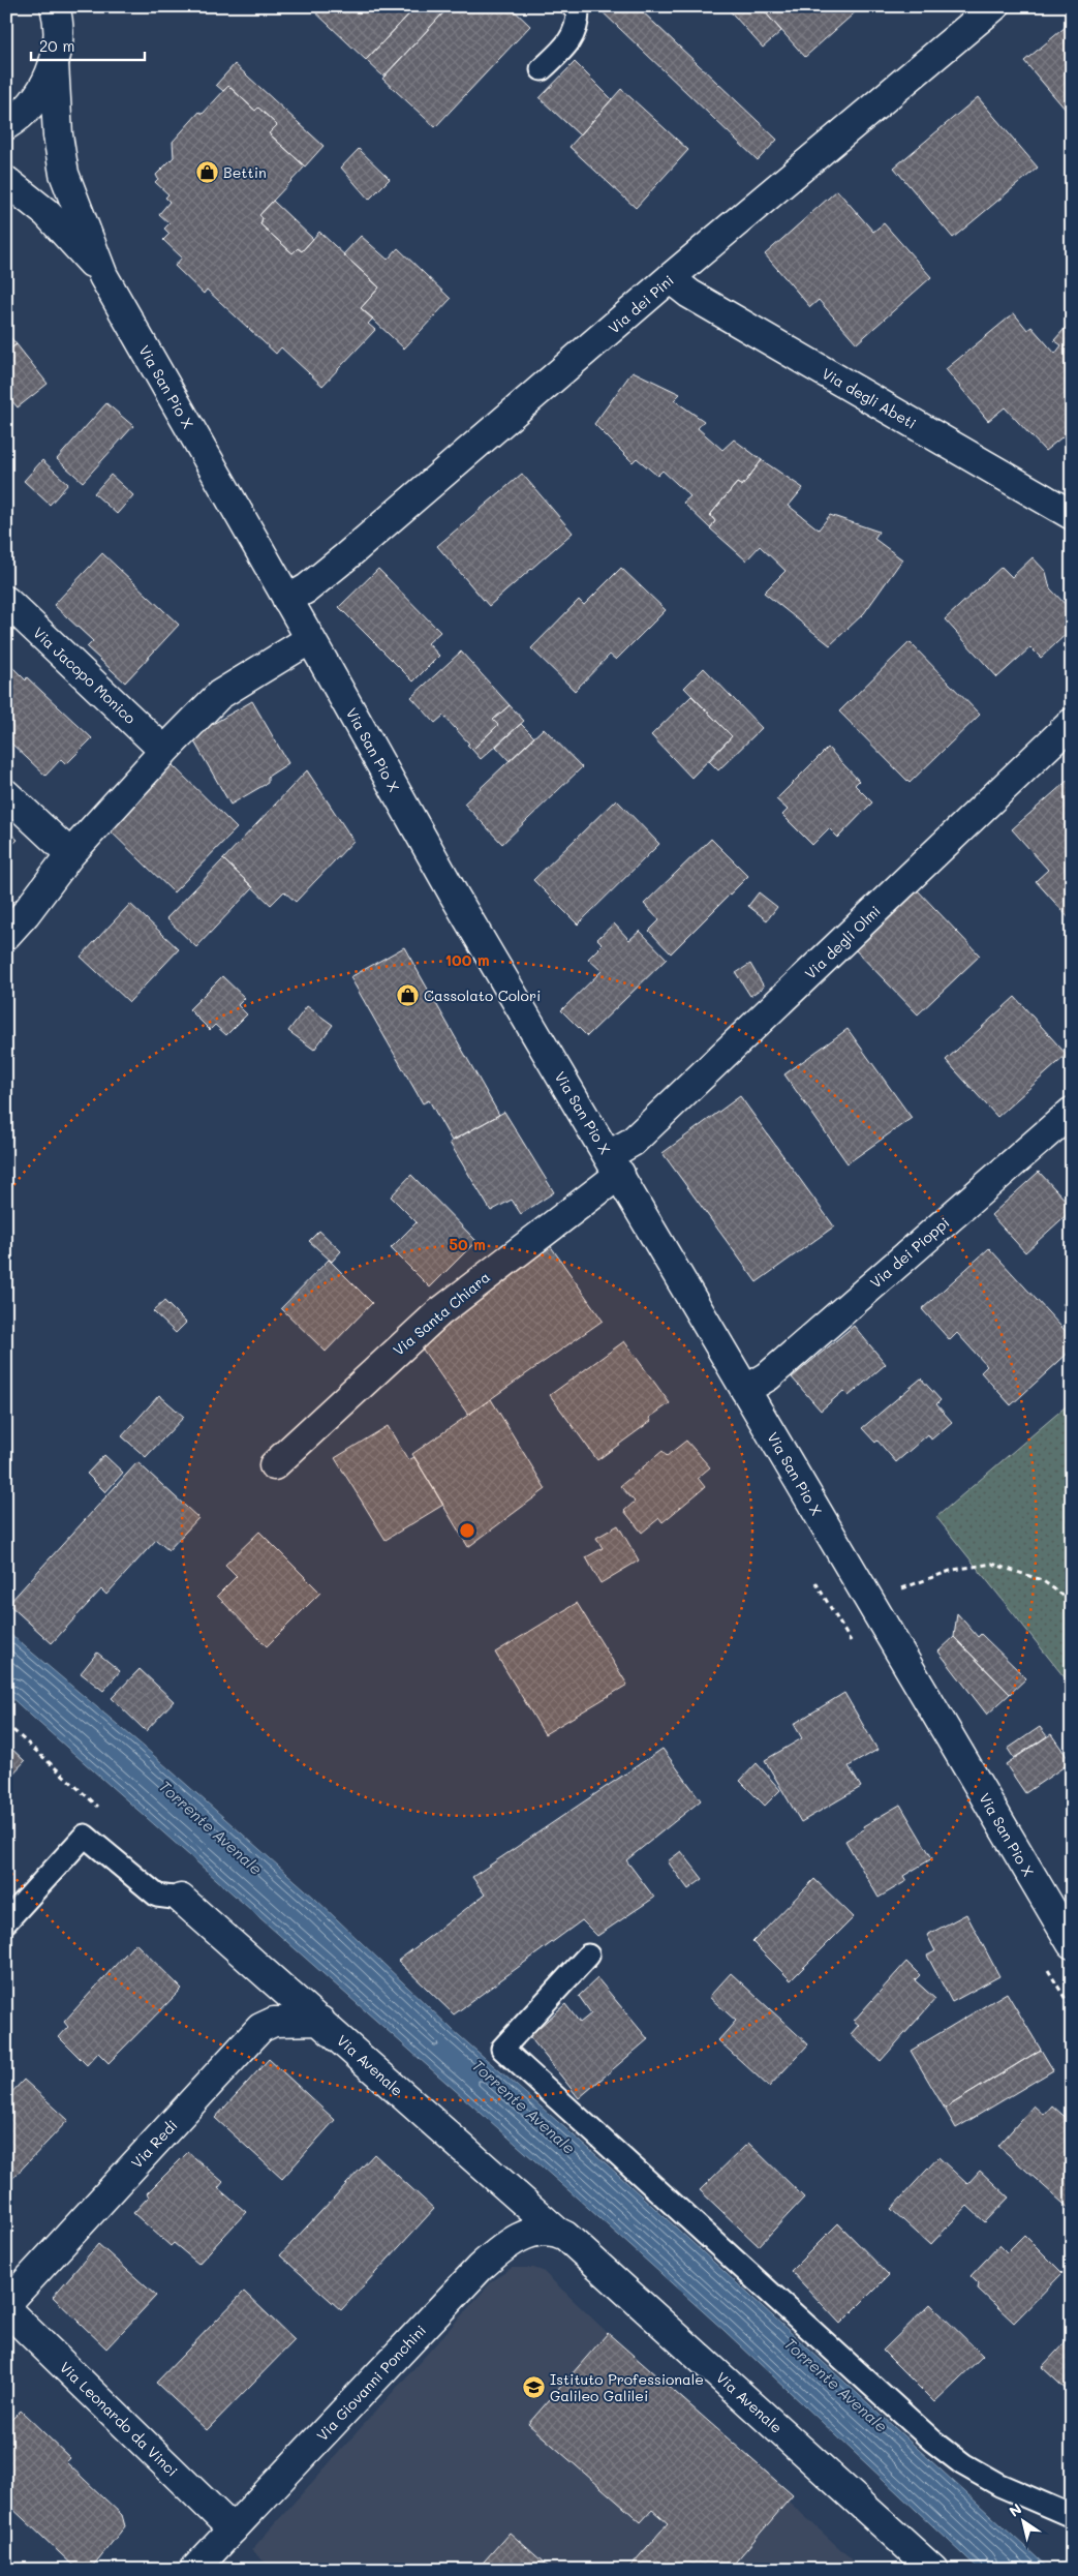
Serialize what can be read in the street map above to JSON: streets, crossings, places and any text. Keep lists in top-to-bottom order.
{
  "streets": {
    "street": [
      "Via dei Pini",
      "Via San Pio X",
      "Via degli Abeti",
      "Via Jacopo Monico",
      "Via degli Olmi",
      "Via dei Pioppi",
      "Via Santa Chiara",
      "Via Avenale",
      "Via Redi",
      "Via Giovanni Ponchini",
      "Via Leonardo da Vinci"
    ]
  },
  "crossings": [
    ["Via dei Pini", "Via San Pio X"],
    ["Via dei Pini", "Via degli Abeti"],
    ["Via San Pio X", "Via degli Olmi"],
    ["Via San Pio X", "Via dei Pioppi"],
    ["Via San Pio X", "Via Santa Chiara"],
    ["Via degli Olmi", "Via Santa Chiara"],
    ["Via Avenale", "Via Redi"],
    ["Via Avenale", "Via Giovanni Ponchini"],
    ["Via Giovanni Ponchini", "Via Leonardo da Vinci"]
  ],
  "water": ["Torrente Avenale"],
  "places": {
    "shop": ["Bettin", "Cassolato Colori"],
    "school or university": ["Istituto Professionale Galileo Galilei"]
  },
  "scale_bar": "20 m",
  "north": "top left",
  "rings": ["100 m", "50 m"]
}
